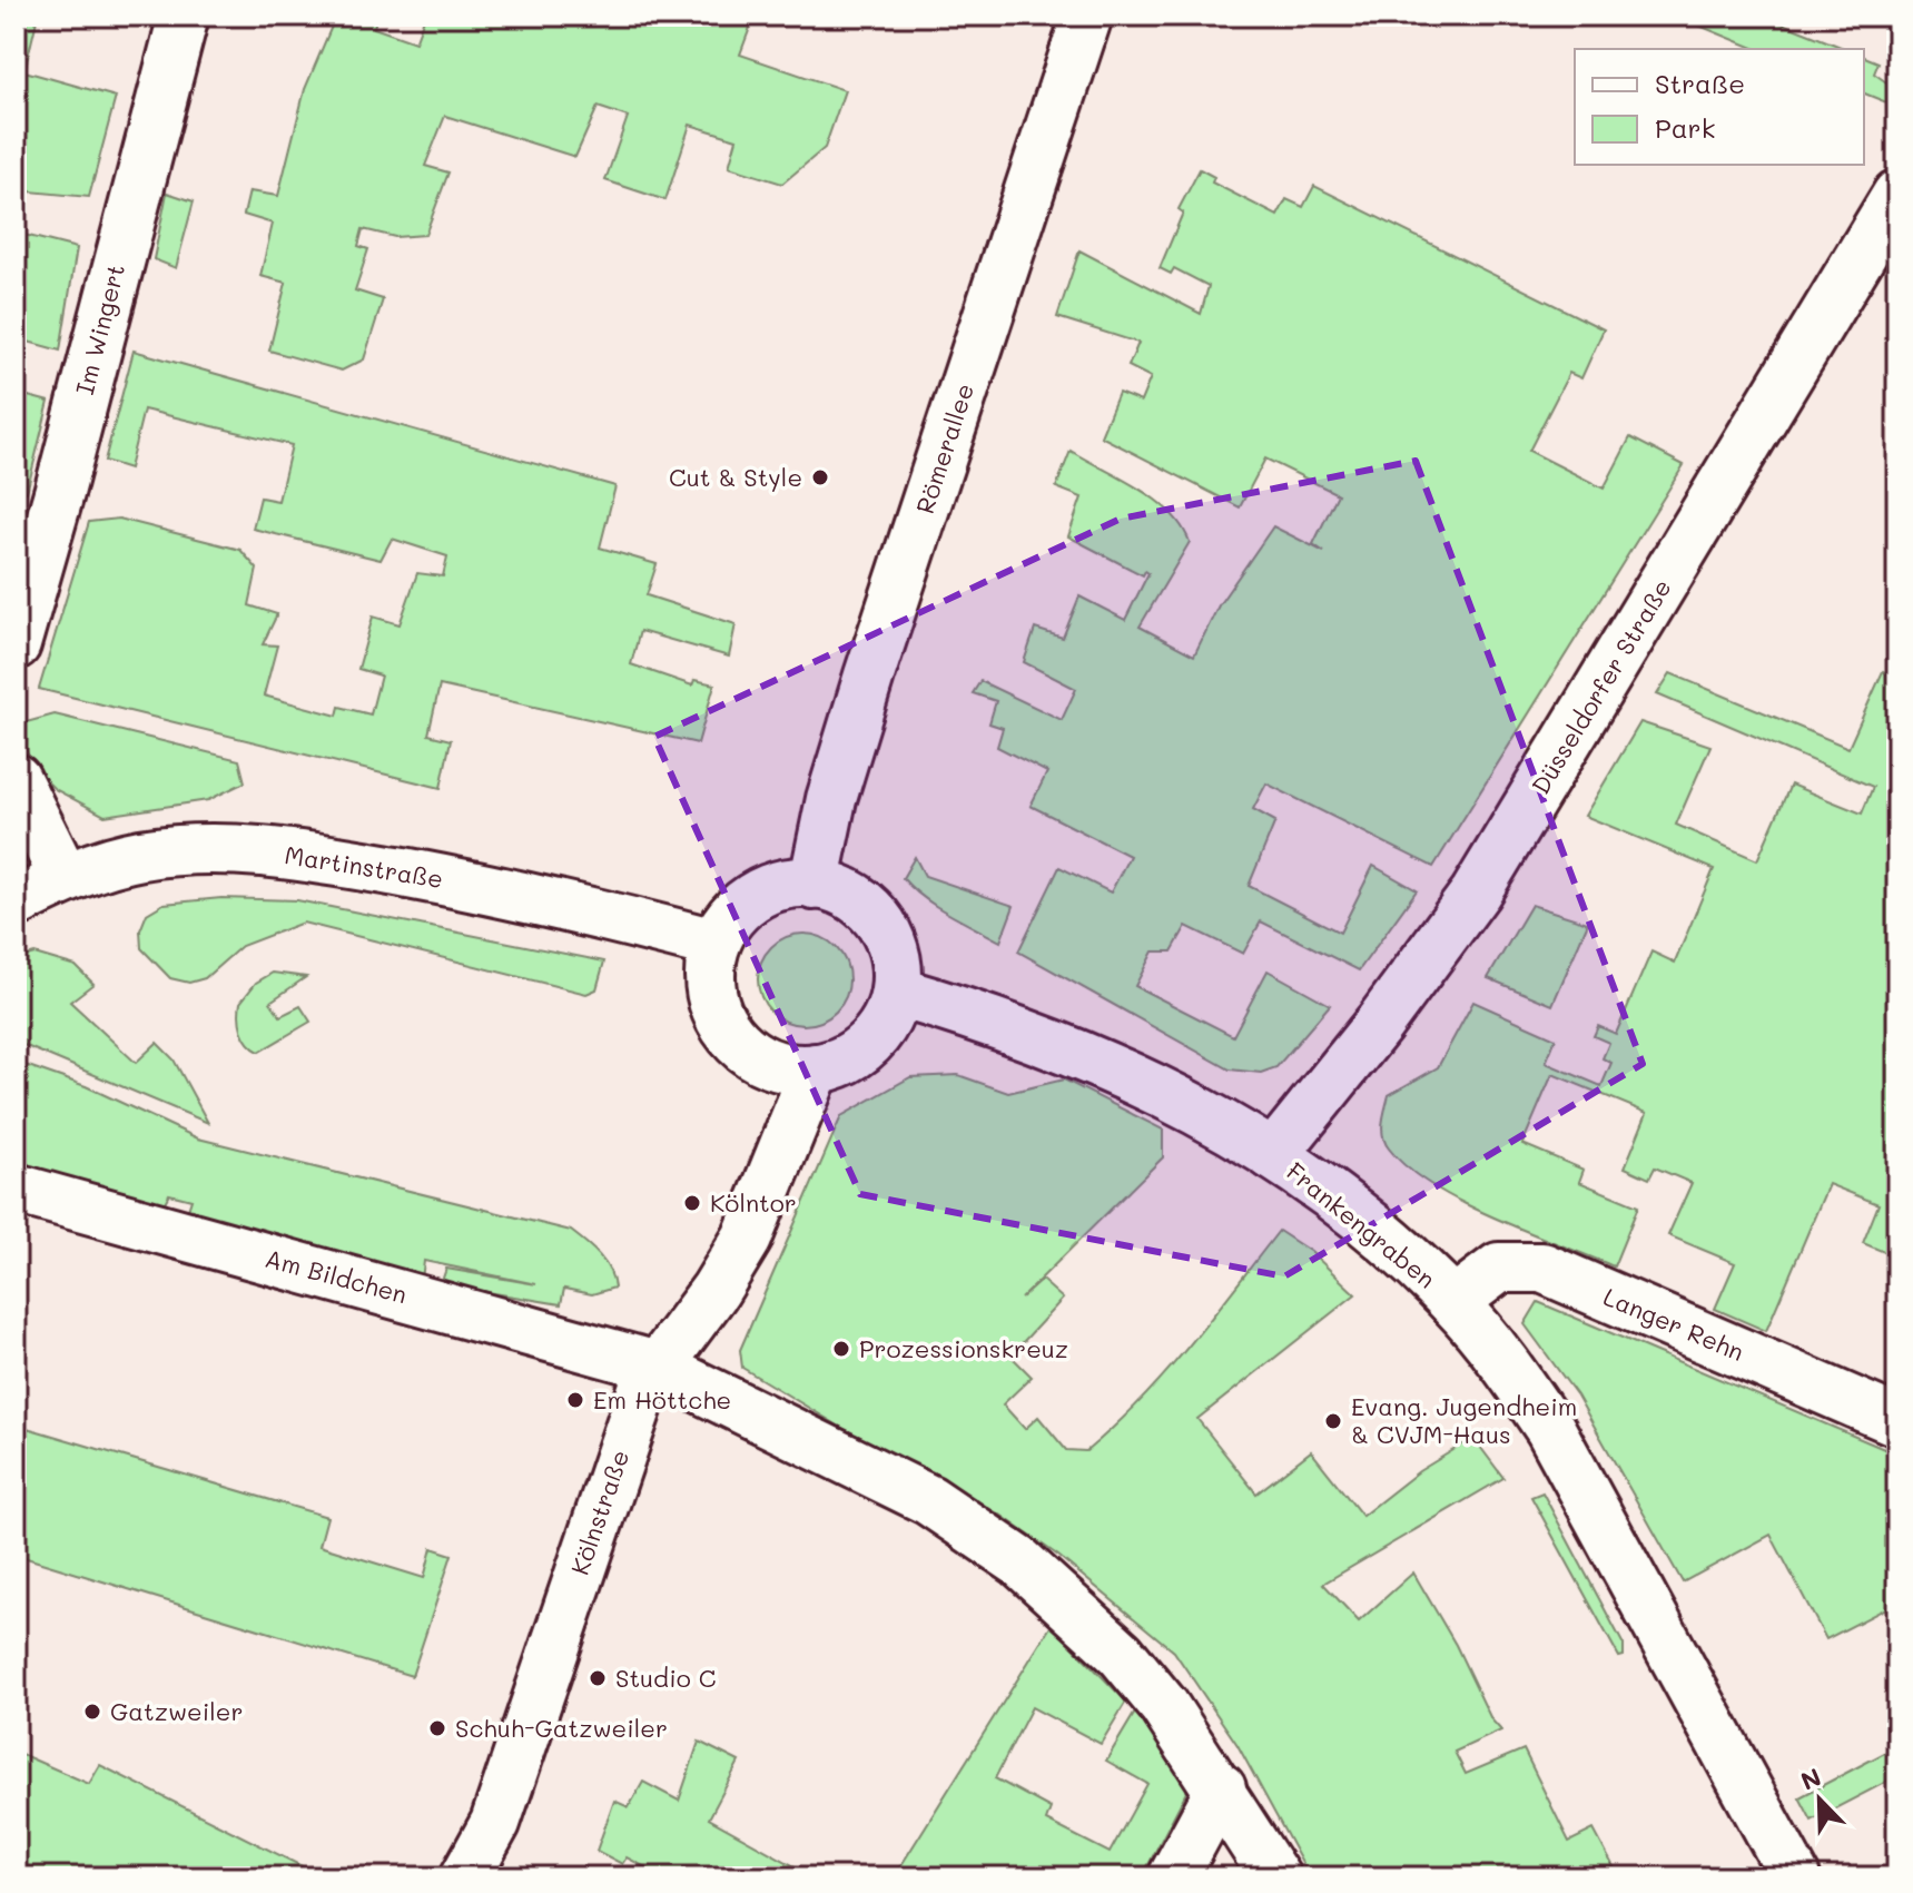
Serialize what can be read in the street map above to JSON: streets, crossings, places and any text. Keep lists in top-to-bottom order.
{
  "streets": {
    "street": [
      "Im Wingert",
      "Römerallee",
      "Düsseldorfer Straße",
      "Martinstraße",
      "Frankengraben",
      "Am Bildchen",
      "Langer Rehn",
      "Kölnstraße"
    ]
  },
  "crossings": [
    ["Römerallee", "Martinstraße"],
    ["Römerallee", "Frankengraben"],
    ["Römerallee", "Kölnstraße"],
    ["Düsseldorfer Straße", "Frankengraben"],
    ["Martinstraße", "Frankengraben"],
    ["Martinstraße", "Kölnstraße"],
    ["Frankengraben", "Langer Rehn"],
    ["Frankengraben", "Kölnstraße"],
    ["Am Bildchen", "Kölnstraße"]
  ],
  "places": [
    "Cut & Style",
    "Kölntor",
    "Prozessionskreuz",
    "Em Höttche",
    "Evang. Jugendheim & CVJM-Haus",
    "Studio C",
    "Gatzweiler",
    "Schuh-Gatzweiler"
  ],
  "legend": ["Straße", "Park"],
  "north": "top left"
}
